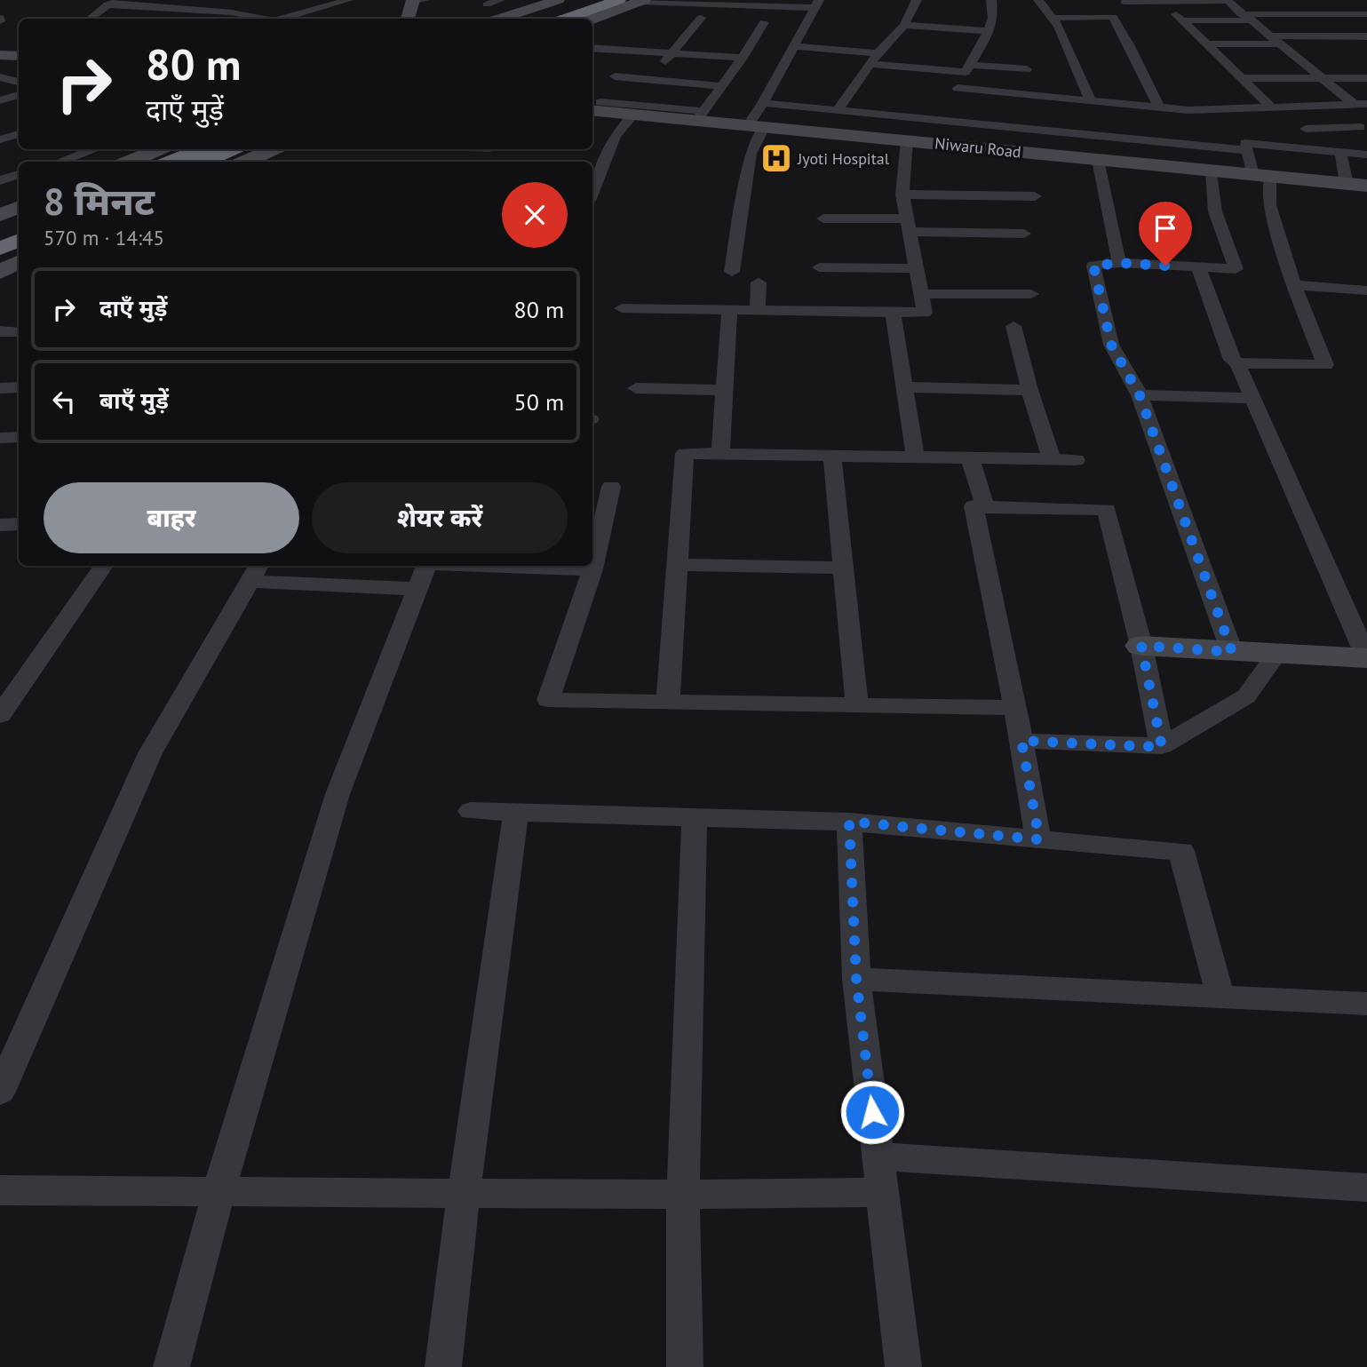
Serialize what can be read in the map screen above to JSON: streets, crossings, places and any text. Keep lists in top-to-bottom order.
{
  "streets": {
    "street": ["Niwaru Road"]
  },
  "places": {
    "hospital": ["Jyoti Hospital"]
  },
  "page": {
    "turn": ["80 m", "दाएँ मुड़ें"],
    "heading": ["8 मिनट", "570 m · 14:45"],
    "list": [
      {
        "name": "दाएँ मुड़ें",
        "value": "80 m"
      },
      {
        "name": "बाएँ मुड़ें",
        "value": "50 m"
      }
    ],
    "buttons": ["बाहर", "शेयर करें"]
  }
}
